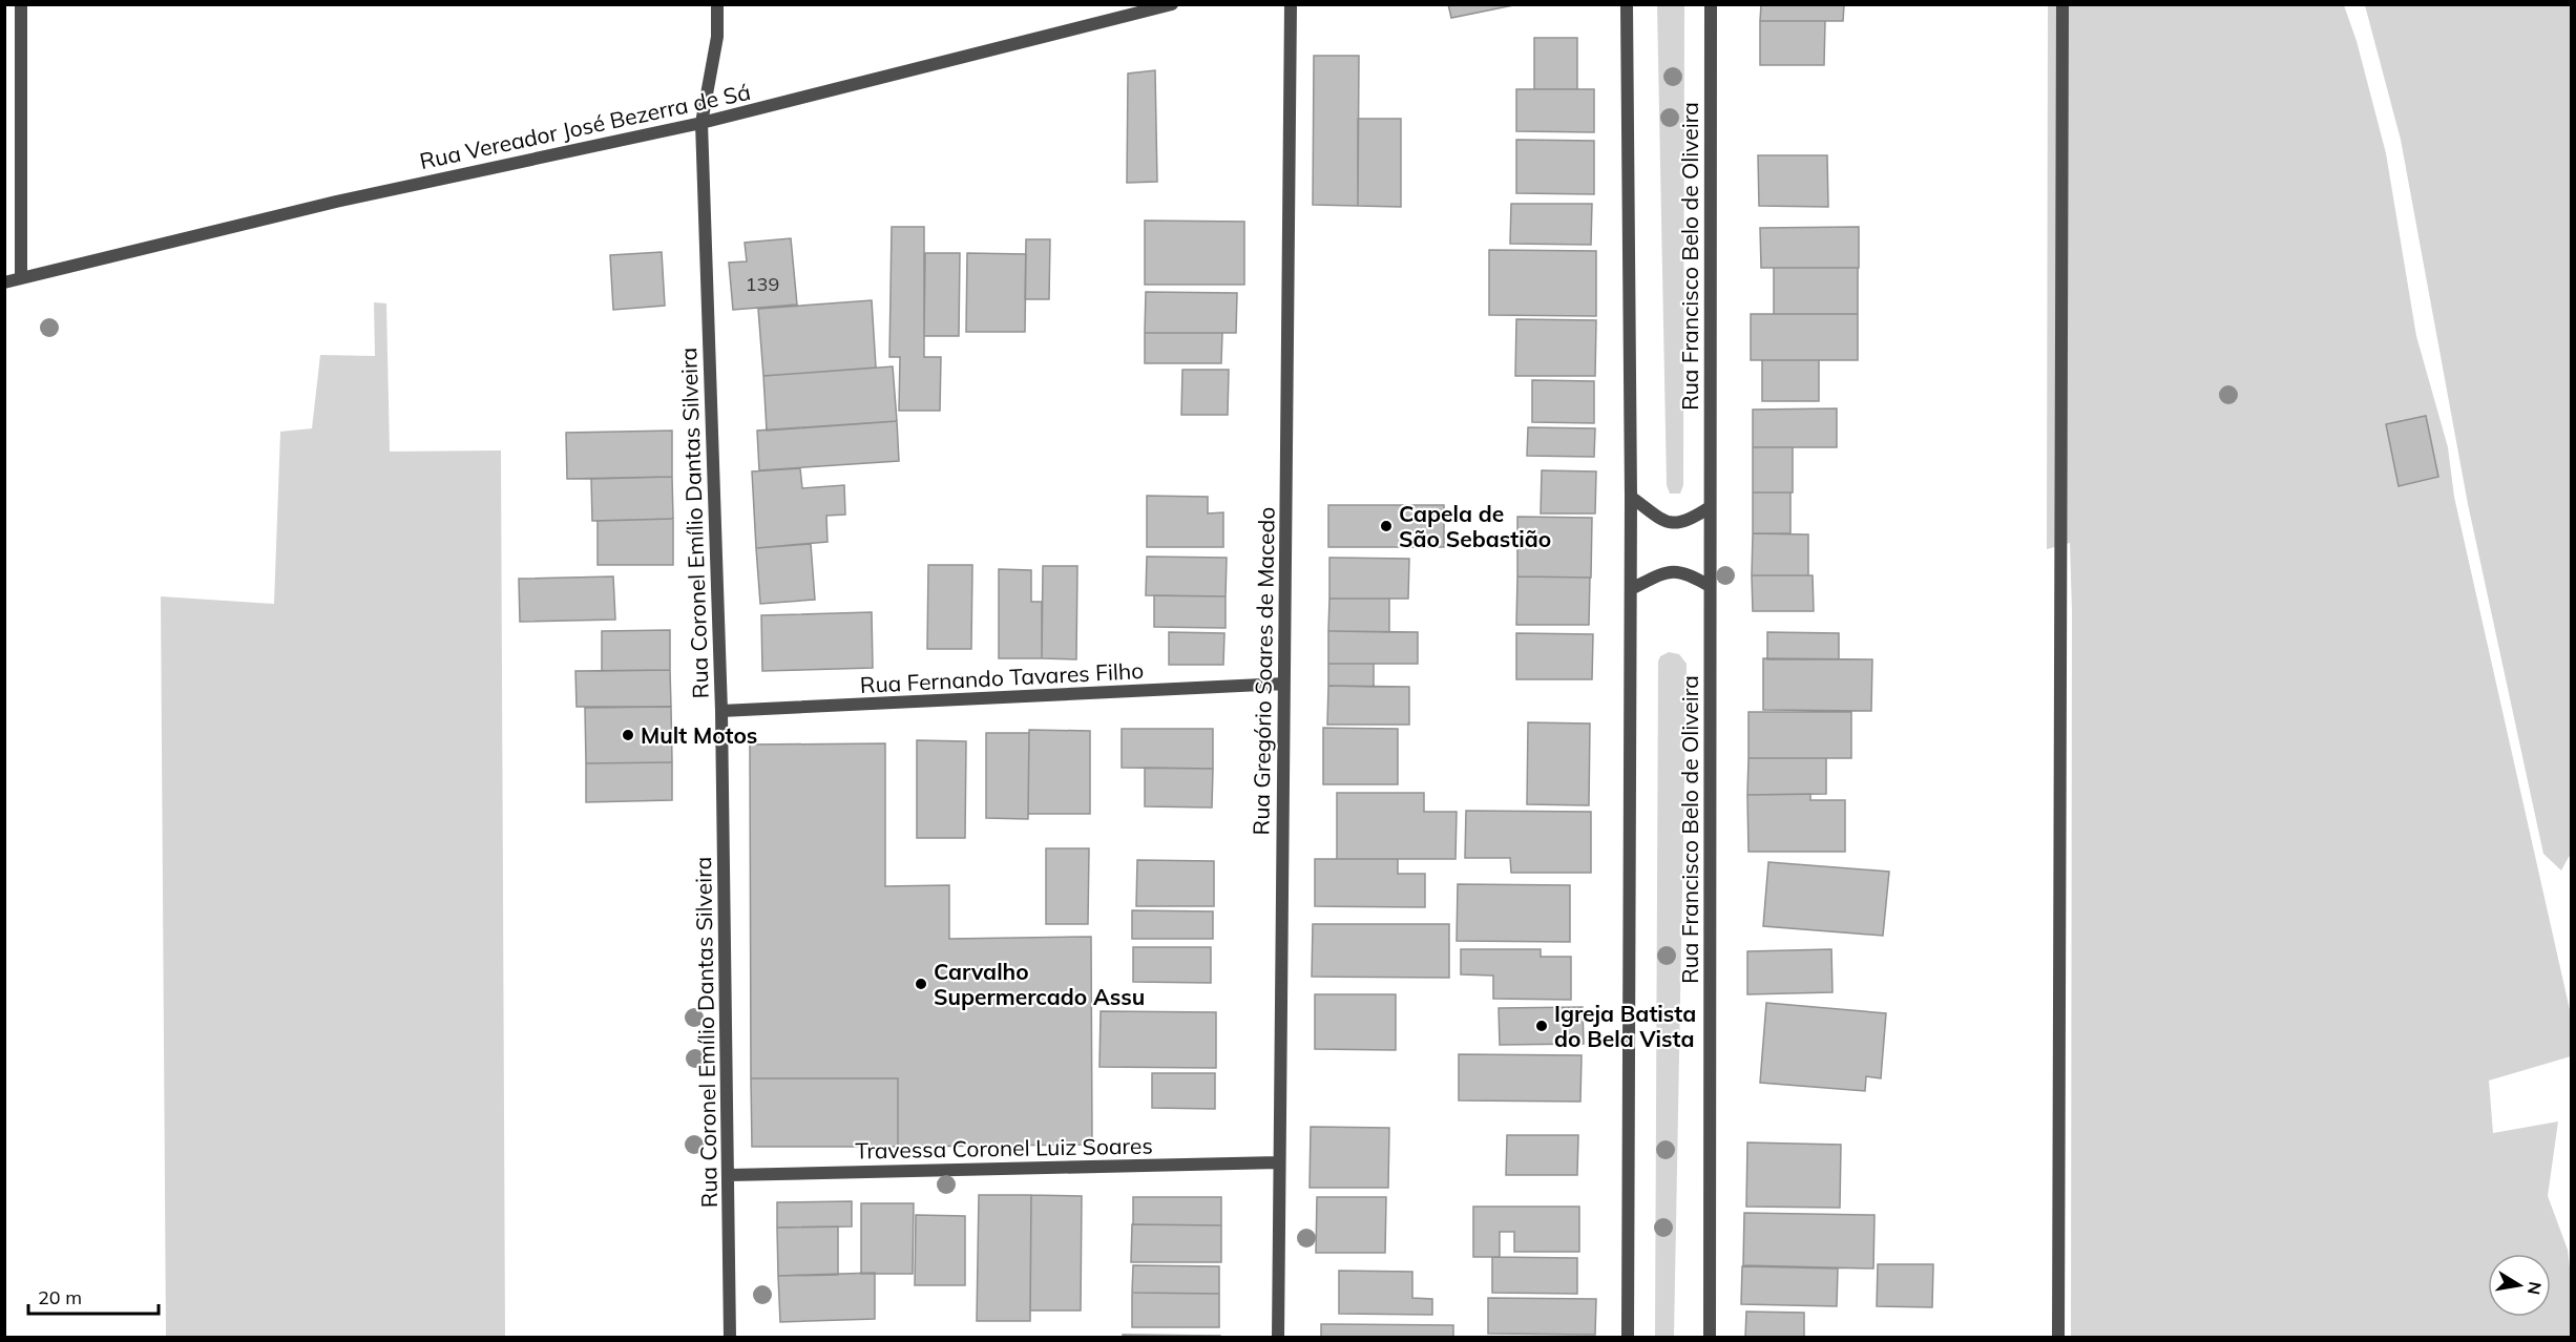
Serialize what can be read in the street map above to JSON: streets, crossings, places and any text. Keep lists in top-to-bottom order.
{
  "streets": {
    "street": [
      "Rua Vereador José Bezerra de Sá",
      "Rua Francisco Belo de Oliveira",
      "Rua Coronel Emílio Dantas Silveira",
      "Rua Gregório Soares de Macedo",
      "Rua Fernando Tavares Filho",
      "Travessa Coronel Luiz Soares"
    ]
  },
  "crossings": [
    ["Rua Vereador José Bezerra de Sá", "Rua Coronel Emílio Dantas Silveira"],
    ["Rua Coronel Emílio Dantas Silveira", "Rua Fernando Tavares Filho"],
    ["Rua Coronel Emílio Dantas Silveira", "Travessa Coronel Luiz Soares"],
    ["Rua Gregório Soares de Macedo", "Rua Fernando Tavares Filho"],
    ["Rua Gregório Soares de Macedo", "Travessa Coronel Luiz Soares"]
  ],
  "places": [
    "Capela de São Sebastião",
    "Mult Motos",
    "Carvalho Supermercado Assu",
    "Igreja Batista do Bela Vista"
  ],
  "house_numbers": ["139"],
  "scale_bar": "20 m",
  "north": "right"
}
